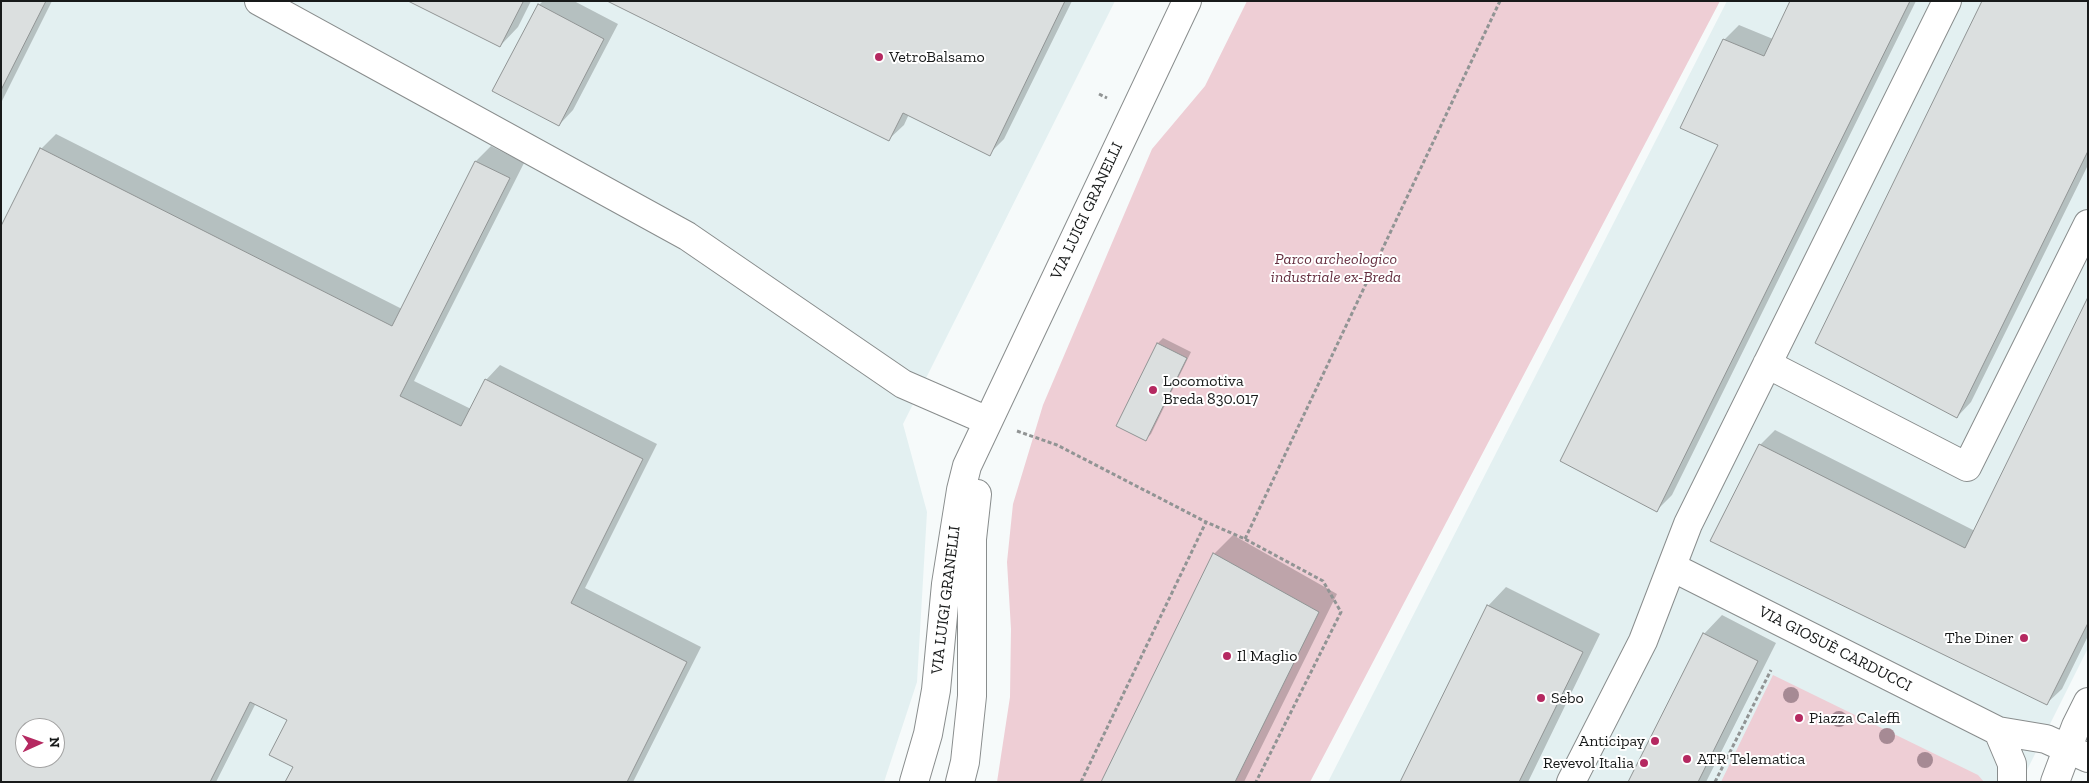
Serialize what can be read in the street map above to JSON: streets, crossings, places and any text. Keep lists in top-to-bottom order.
{
  "streets": {
    "street": ["VIA LUIGI GRANELLI", "VIA GIOSUÈ CARDUCCI"]
  },
  "parks": ["Parco archeologico industriale ex-Breda"],
  "places": [
    "VetroBalsamo",
    "Locomotiva Breda 830.017",
    "The Diner",
    "Il Maglio",
    "Sebo",
    "Piazza Caleffi",
    "Anticipay",
    "ATR Telematica",
    "Revevol Italia"
  ],
  "north": "right"
}
